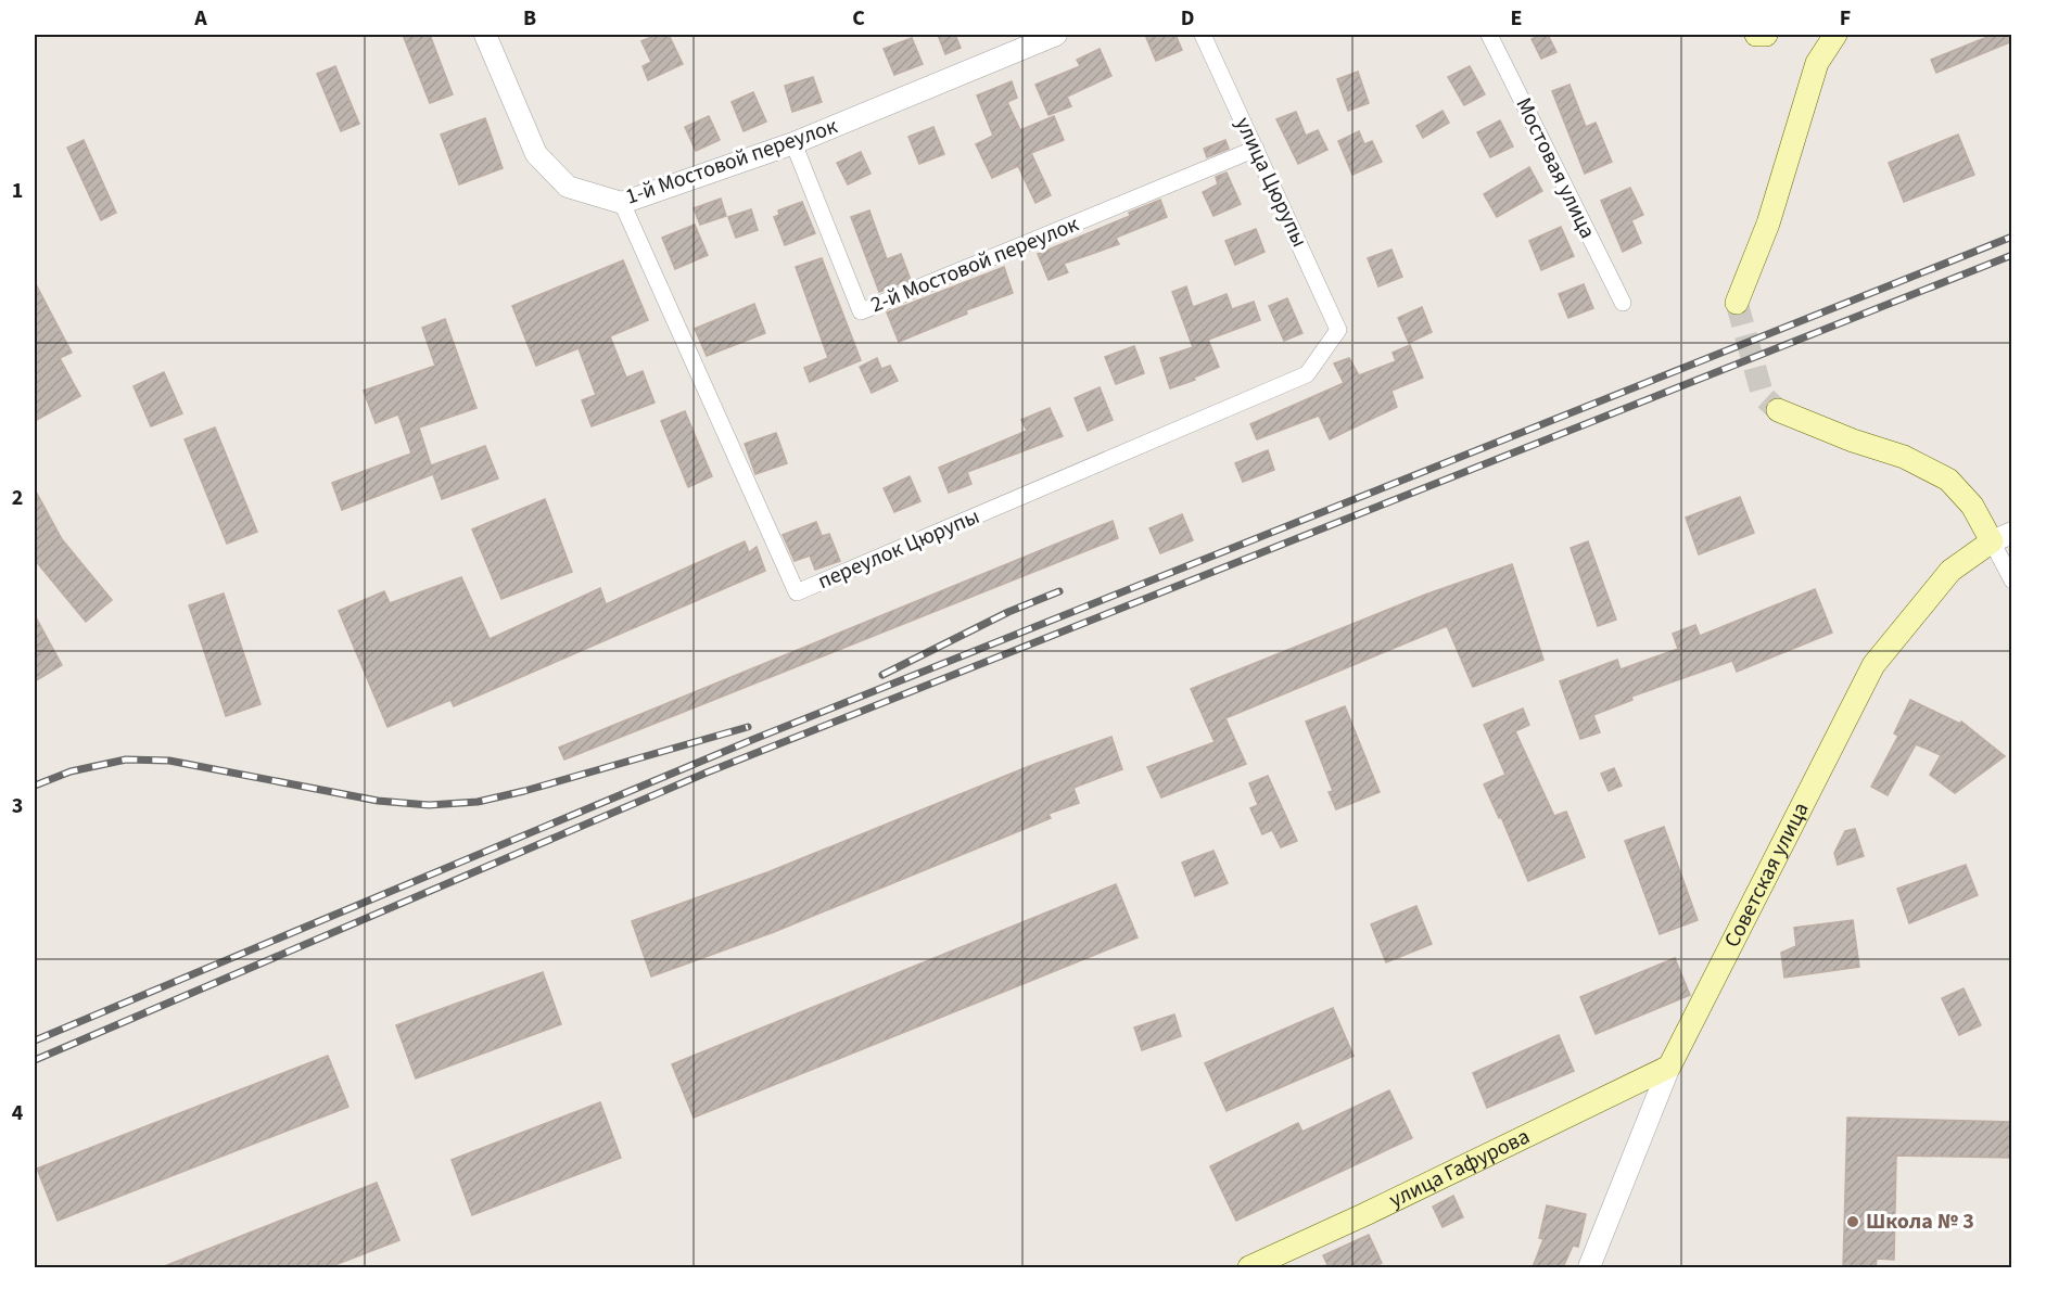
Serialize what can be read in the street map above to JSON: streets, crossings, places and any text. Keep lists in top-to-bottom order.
{
  "streets": {
    "main road": ["Советская улица", "улица Гафурова"],
    "street": [
      "1-й Мостовой переулок",
      "Мостовая улица",
      "улица Цюрупы",
      "2-й Мостовой переулок",
      "переулок Цюрупы"
    ]
  },
  "crossings": [
    ["1-й Мостовой переулок", "2-й Мостовой переулок"],
    ["1-й Мостовой переулок", "переулок Цюрупы"],
    ["улица Цюрупы", "2-й Мостовой переулок"],
    ["улица Цюрупы", "переулок Цюрупы"],
    ["Советская улица", "улица Гафурова"]
  ],
  "places": ["Школа № 3"],
  "grid": {
    "columns": [
      "A",
      "B",
      "C",
      "D",
      "E",
      "F"
    ],
    "rows": [
      "1",
      "2",
      "3",
      "4"
    ]
  }
}
